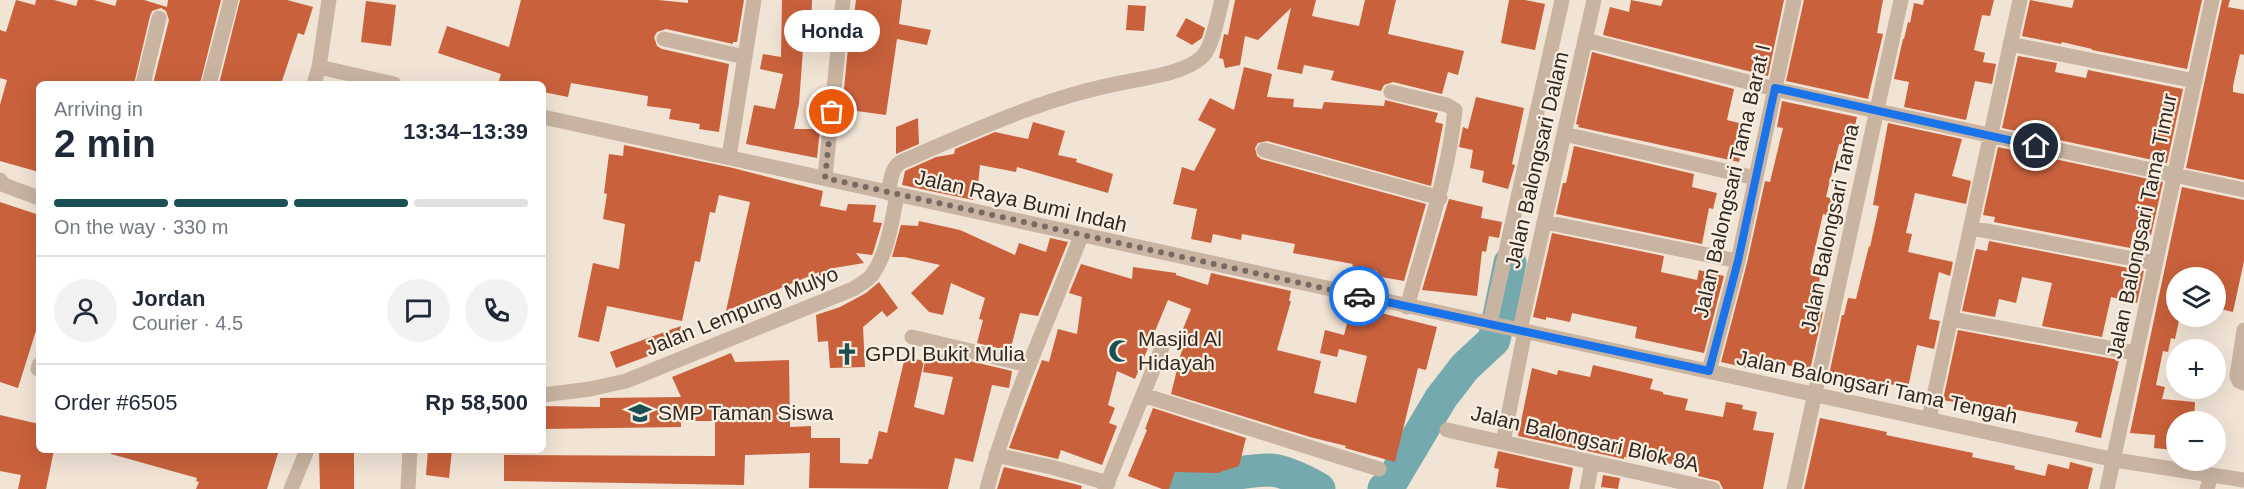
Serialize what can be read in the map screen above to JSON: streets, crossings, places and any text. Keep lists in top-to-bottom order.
{
  "streets": {
    "street": [
      "Jalan Balongsari Dalam",
      "Jalan Balongsari Tama Barat I",
      "Jalan Raya Bumi Indah",
      "Jalan Balongsari Tama Timur",
      "Jalan Balongsari Tama",
      "Jalan Lempung Mulyo",
      "Jalan Balongsari Tama Tengah",
      "Jalan Balongsari Blok 8A"
    ]
  },
  "crossings": [
    ["Jalan Balongsari Dalam", "Jalan Balongsari Tama Tengah"],
    ["Jalan Balongsari Dalam", "Jalan Balongsari Blok 8A"],
    ["Jalan Balongsari Tama Barat I", "Jalan Balongsari Tama Tengah"],
    ["Jalan Raya Bumi Indah", "Jalan Lempung Mulyo"],
    ["Jalan Raya Bumi Indah", "Jalan Balongsari Tama Tengah"],
    ["Jalan Balongsari Tama Timur", "Jalan Balongsari Tama Tengah"],
    ["Jalan Balongsari Tama", "Jalan Balongsari Tama Tengah"]
  ],
  "places": {
    "other": ["Honda"],
    "mosque": ["Masjid Al Hidayah"],
    "church": ["GPDI Bukit Mulia"],
    "school or university": ["SMP Taman Siswa"]
  },
  "page": {
    "bubble": "Honda",
    "heading": ["2 min", "Arriving in", "13:34–13:39"],
    "panel": [
      "Jordan",
      "Courier · 4.5",
      "Order #6505",
      "Rp 58,500"
    ],
    "bar": "On the way · 330 m",
    "map_buttons": ["+", "−"]
  }
}
